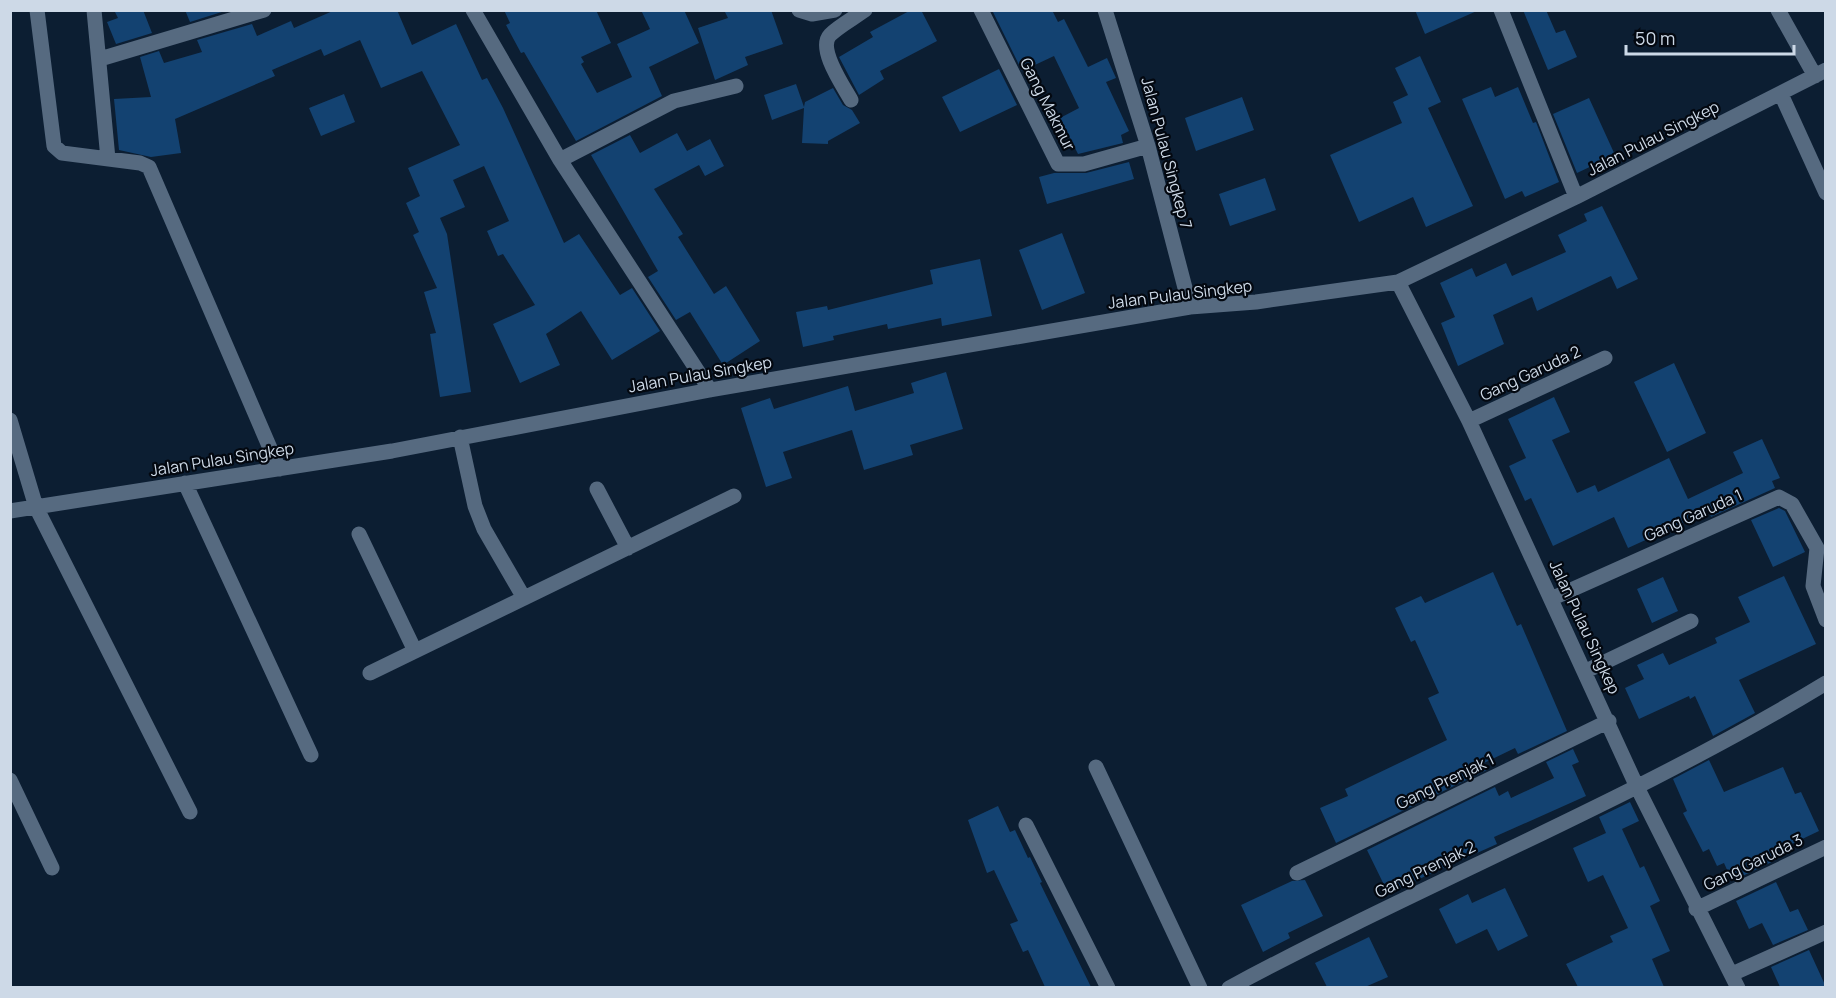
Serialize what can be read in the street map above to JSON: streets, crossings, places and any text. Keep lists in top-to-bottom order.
{
  "streets": {
    "street": [
      "Gang Makmur",
      "Jalan Pulau Singkep",
      "Jalan Pulau Singkep 7",
      "Gang Garuda 2",
      "Gang Garuda 1",
      "Gang Prenjak 1",
      "Gang Garuda 3",
      "Gang Prenjak 2"
    ]
  },
  "crossings": [
    ["Gang Makmur", "Jalan Pulau Singkep 7"],
    ["Jalan Pulau Singkep", "Jalan Pulau Singkep 7"],
    ["Jalan Pulau Singkep", "Gang Garuda 2"],
    ["Jalan Pulau Singkep", "Gang Garuda 1"],
    ["Jalan Pulau Singkep", "Gang Prenjak 1"],
    ["Jalan Pulau Singkep", "Gang Garuda 3"],
    ["Jalan Pulau Singkep", "Gang Prenjak 2"]
  ],
  "scale_bar": "50 m"
}
